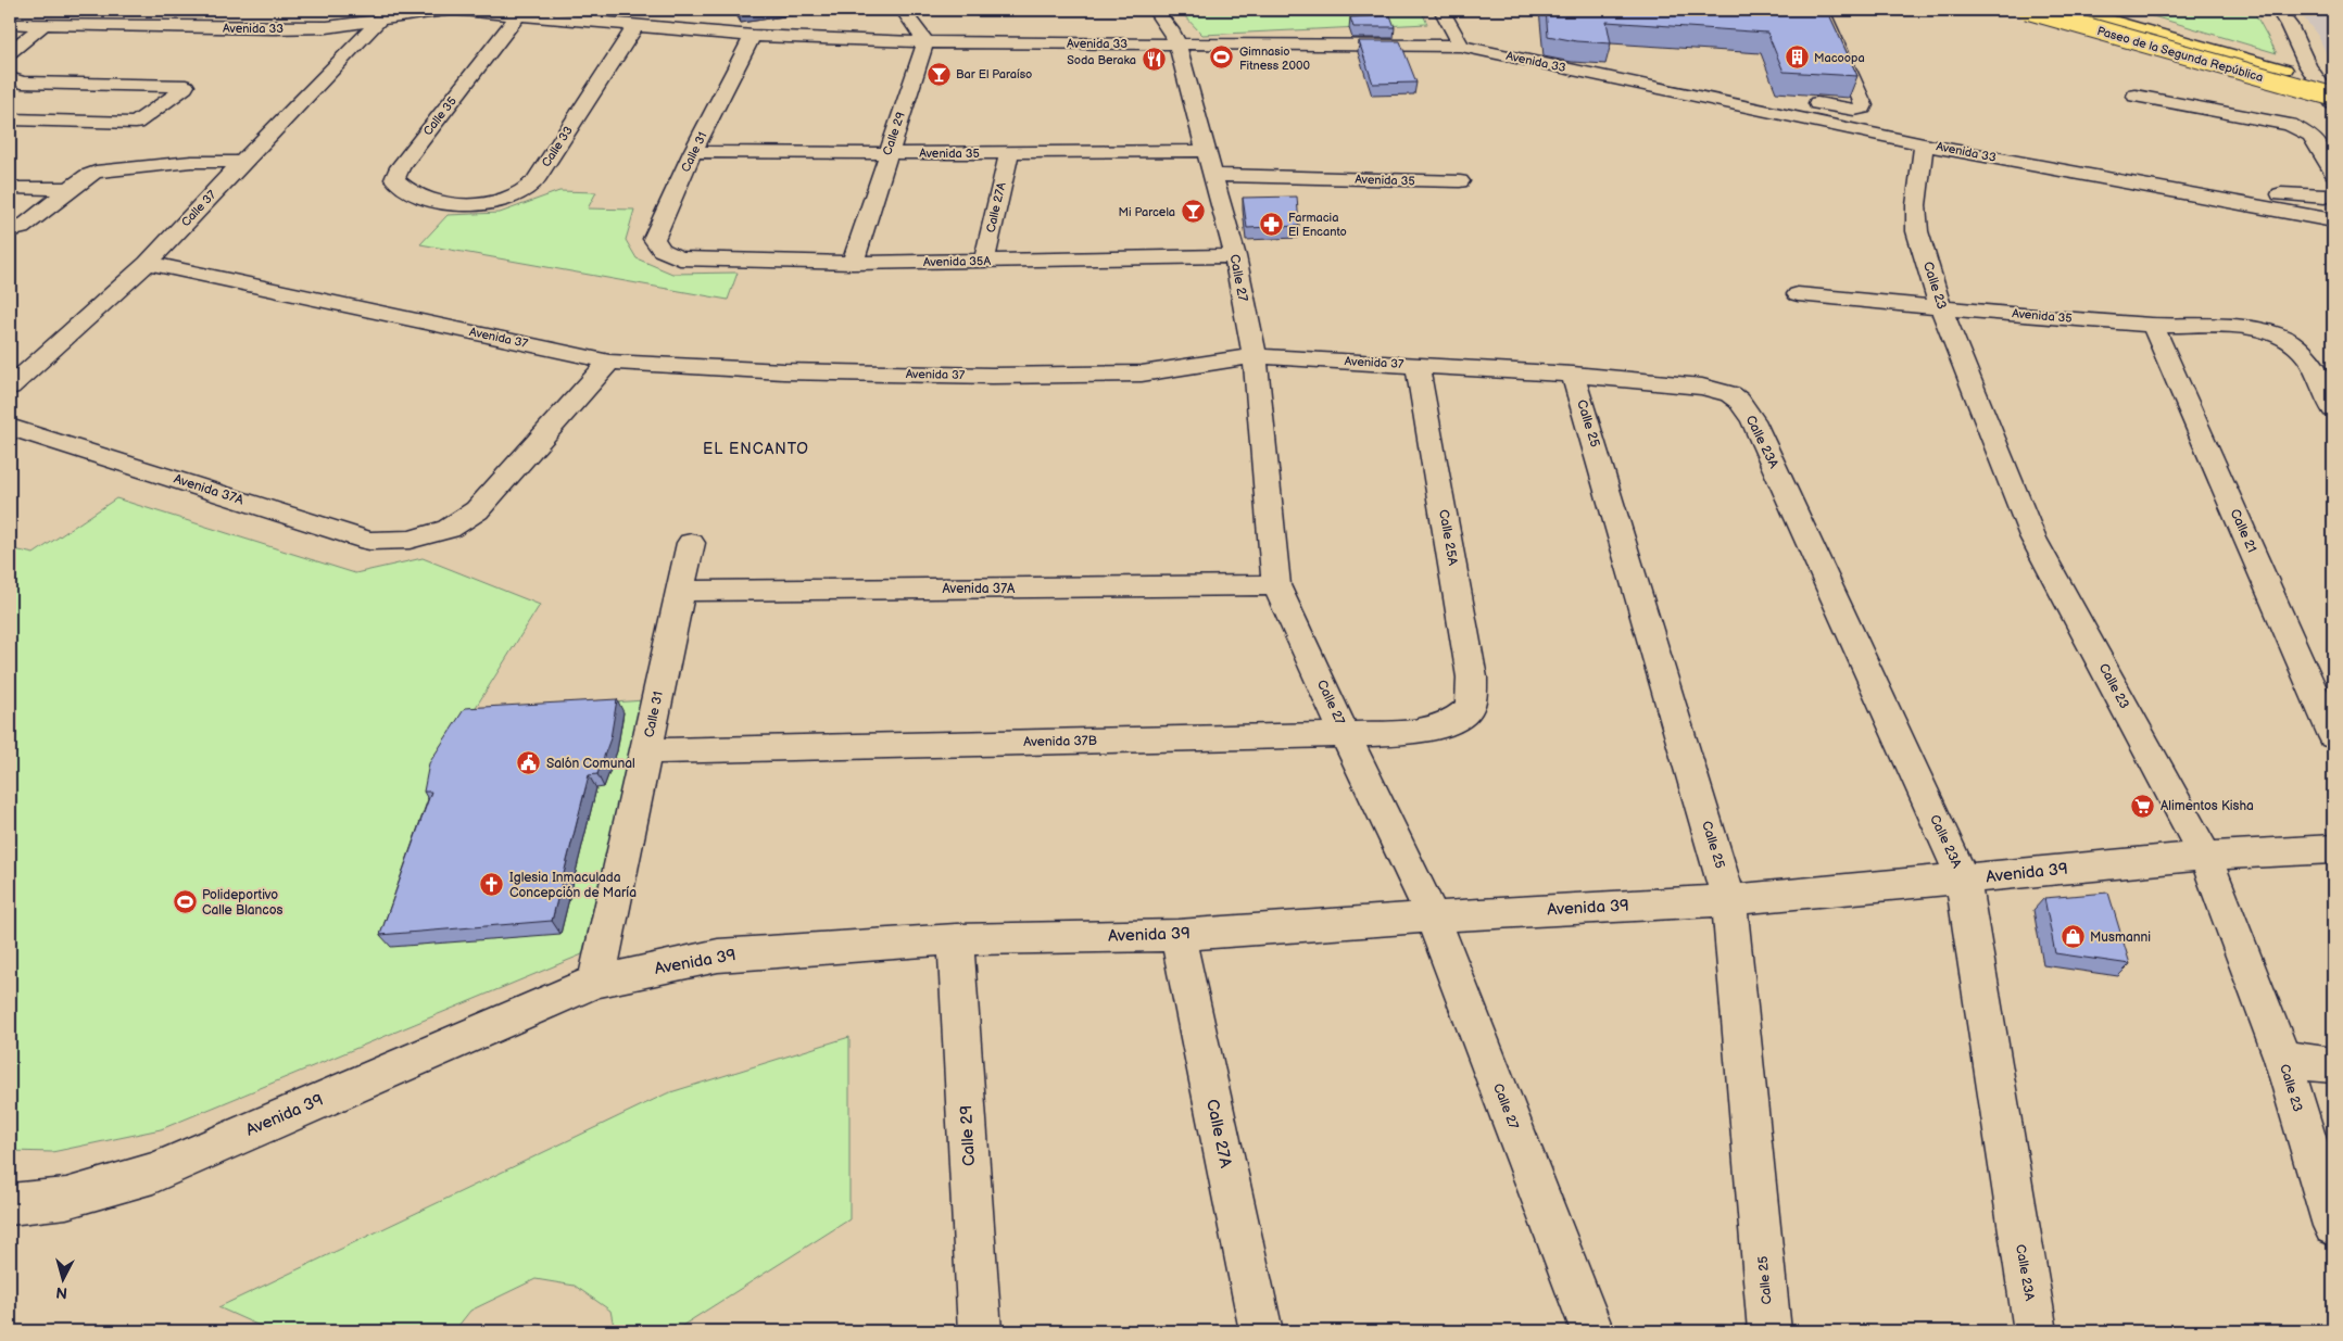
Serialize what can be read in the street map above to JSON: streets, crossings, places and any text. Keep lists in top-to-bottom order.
{
  "streets": {
    "highway": ["Paseo de la Segunda República"],
    "street": [
      "Avenida 33",
      "Calle 35",
      "Calle 29",
      "Calle 33",
      "Calle 31",
      "Avenida 35",
      "Calle 27A",
      "Calle 37",
      "Avenida 35A",
      "Calle 27",
      "Calle 23",
      "Avenida 37",
      "Calle 25",
      "Calle 23A",
      "Avenida 37A",
      "Calle 21",
      "Calle 25A",
      "Avenida 37B",
      "Avenida 39"
    ]
  },
  "crossings": [
    ["Avenida 33", "Calle 35"],
    ["Avenida 33", "Calle 29"],
    ["Avenida 33", "Calle 33"],
    ["Avenida 33", "Calle 31"],
    ["Avenida 33", "Calle 37"],
    ["Avenida 33", "Calle 27"],
    ["Avenida 33", "Calle 23"],
    ["Calle 35", "Calle 33"],
    ["Calle 29", "Avenida 35"],
    ["Calle 29", "Avenida 35A"],
    ["Calle 29", "Avenida 39"],
    ["Calle 31", "Avenida 35"],
    ["Calle 31", "Avenida 35A"],
    ["Calle 31", "Avenida 37A"],
    ["Calle 31", "Avenida 37B"],
    ["Calle 31", "Avenida 39"],
    ["Avenida 35", "Calle 27A"],
    ["Avenida 35", "Calle 27"],
    ["Avenida 35", "Calle 23"],
    ["Avenida 35", "Calle 21"],
    ["Calle 27A", "Avenida 35A"],
    ["Calle 27A", "Avenida 39"],
    ["Calle 37", "Avenida 37"],
    ["Avenida 35A", "Calle 27"],
    ["Calle 27", "Avenida 37"],
    ["Calle 27", "Avenida 37A"],
    ["Calle 27", "Avenida 37B"],
    ["Calle 27", "Avenida 39"],
    ["Calle 23", "Avenida 39"],
    ["Avenida 37", "Calle 25"],
    ["Avenida 37", "Calle 23A"],
    ["Avenida 37", "Avenida 37A"],
    ["Avenida 37", "Calle 25A"],
    ["Calle 25", "Avenida 39"],
    ["Calle 23A", "Avenida 39"],
    ["Calle 25A", "Avenida 37B"]
  ],
  "districts": ["EL ENCANTO"],
  "places": {
    "sports": ["Gimnasio Fitness 2000", "Polideportivo Calle Blancos"],
    "building": ["Macoopa"],
    "restaurant": ["Soda Beraka"],
    "bar": ["Bar El Paraíso", "Mi Parcela"],
    "pharmacy": ["Farmacia El Encanto"],
    "public building": ["Salón Comunal"],
    "supermarket": ["Alimentos Kisha"],
    "church": ["Iglesia Inmaculada Concepción de María"],
    "shop": ["Musmanni"]
  },
  "north": "bottom"
}
